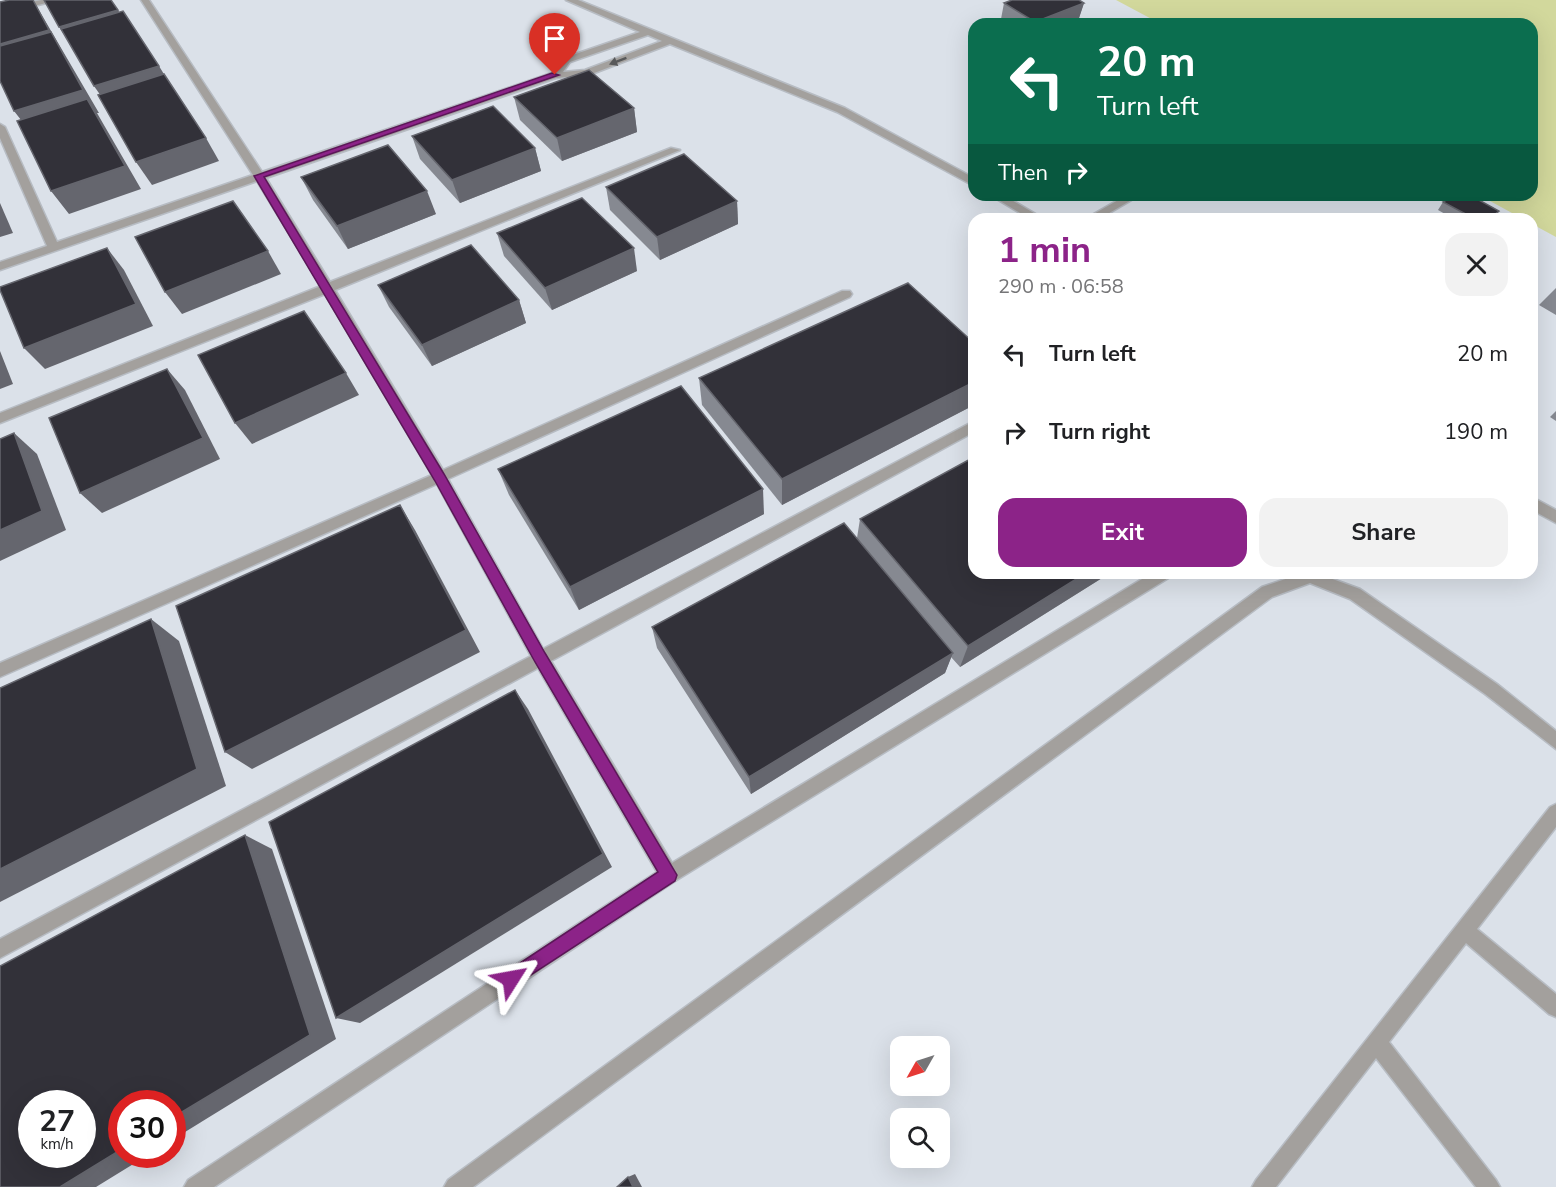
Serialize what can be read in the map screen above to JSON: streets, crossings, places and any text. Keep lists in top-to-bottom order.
{
  "north": "bottom left",
  "page": {
    "turn": ["20 m", "Turn left"],
    "then": "Then",
    "heading": ["1 min", "290 m · 06:58"],
    "list": [
      {
        "name": "Turn left",
        "value": "20 m"
      },
      {
        "name": "Turn right",
        "value": "190 m"
      }
    ],
    "buttons": ["Exit", "Share"],
    "speed": "27 km/h",
    "limit": "30"
  }
}
